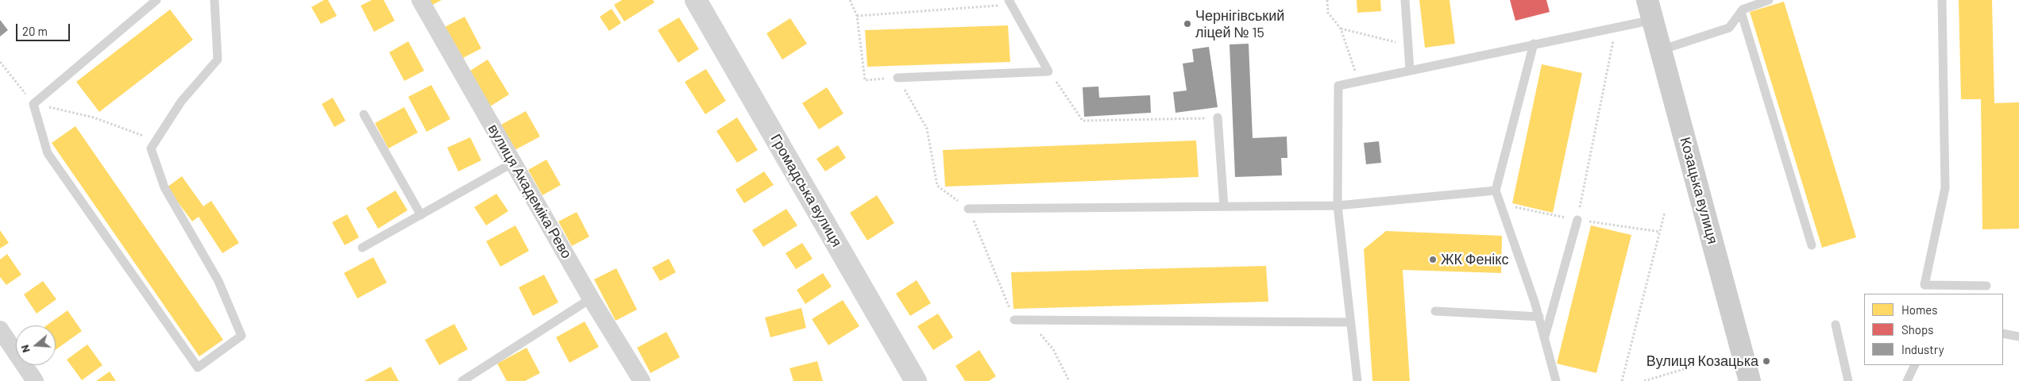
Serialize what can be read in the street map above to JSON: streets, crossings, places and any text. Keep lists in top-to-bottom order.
{
  "streets": {
    "main road": ["Козацька вулиця"],
    "street": ["Громадська вулиця", "вулиця Академіка Рево"]
  },
  "places": ["Чернігівський ліцей № 15", "ЖК Фенікс", "Вулиця Козацька"],
  "legend": ["Homes", "Shops", "Industry"],
  "scale_bar": "20 m",
  "north": "left"
}
